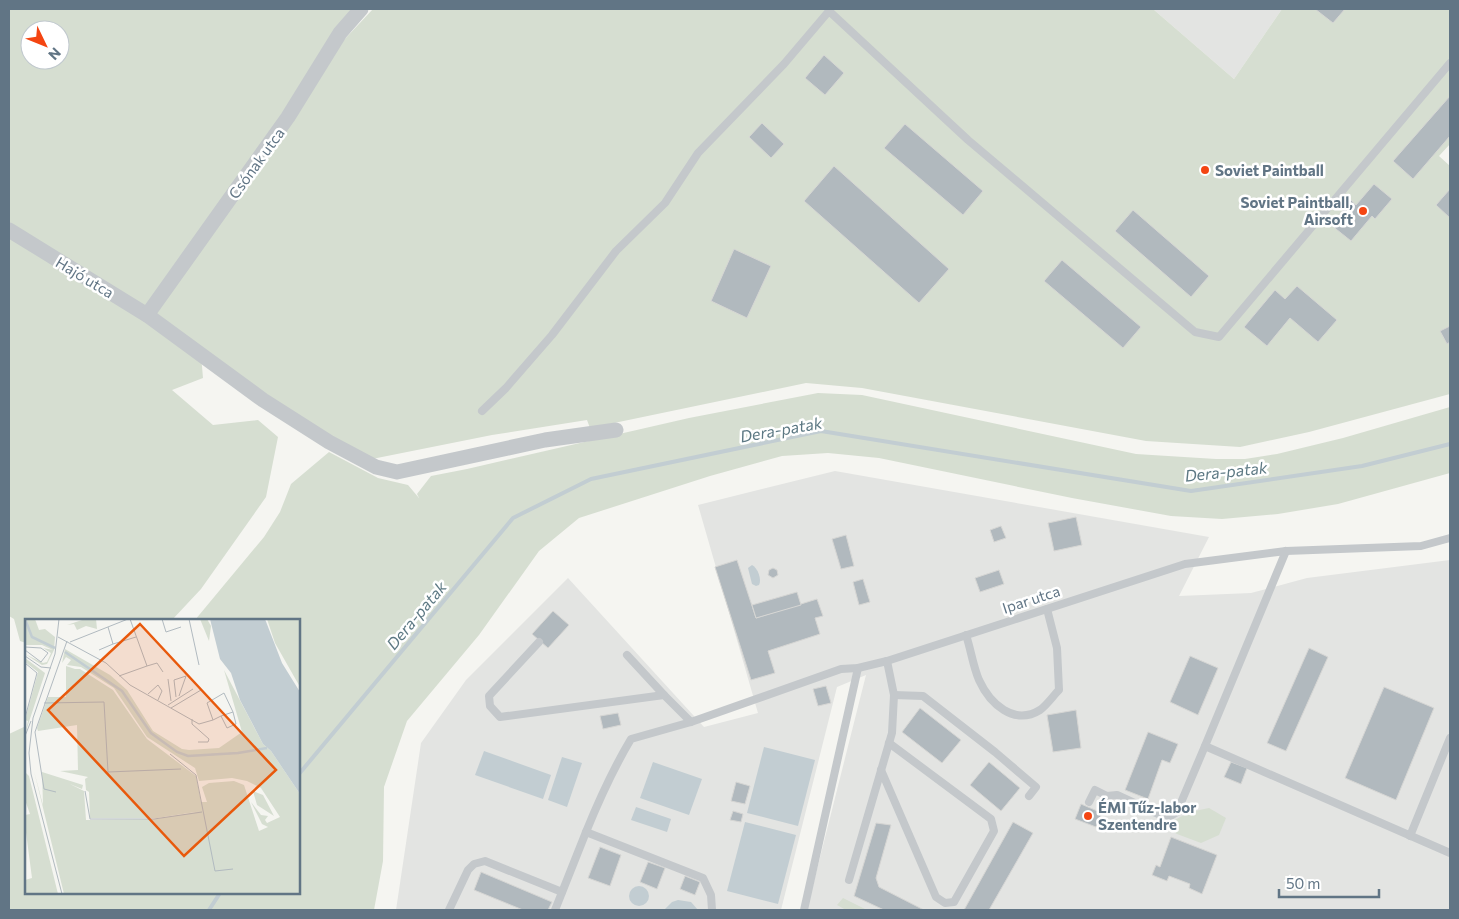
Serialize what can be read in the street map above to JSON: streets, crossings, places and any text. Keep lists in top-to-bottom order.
{
  "streets": {
    "street": ["Csónak utca", "Hajó utca"],
    "lane": ["Ipar utca"]
  },
  "crossings": [
    ["Csónak utca", "Hajó utca"]
  ],
  "water": ["Dera-patak"],
  "places": ["Soviet Paintball", "Soviet Paintball, Airsoft", "ÉMI Tűz-labor Szentendre"],
  "scale_bar": "50 m",
  "north": "bottom right"
}
